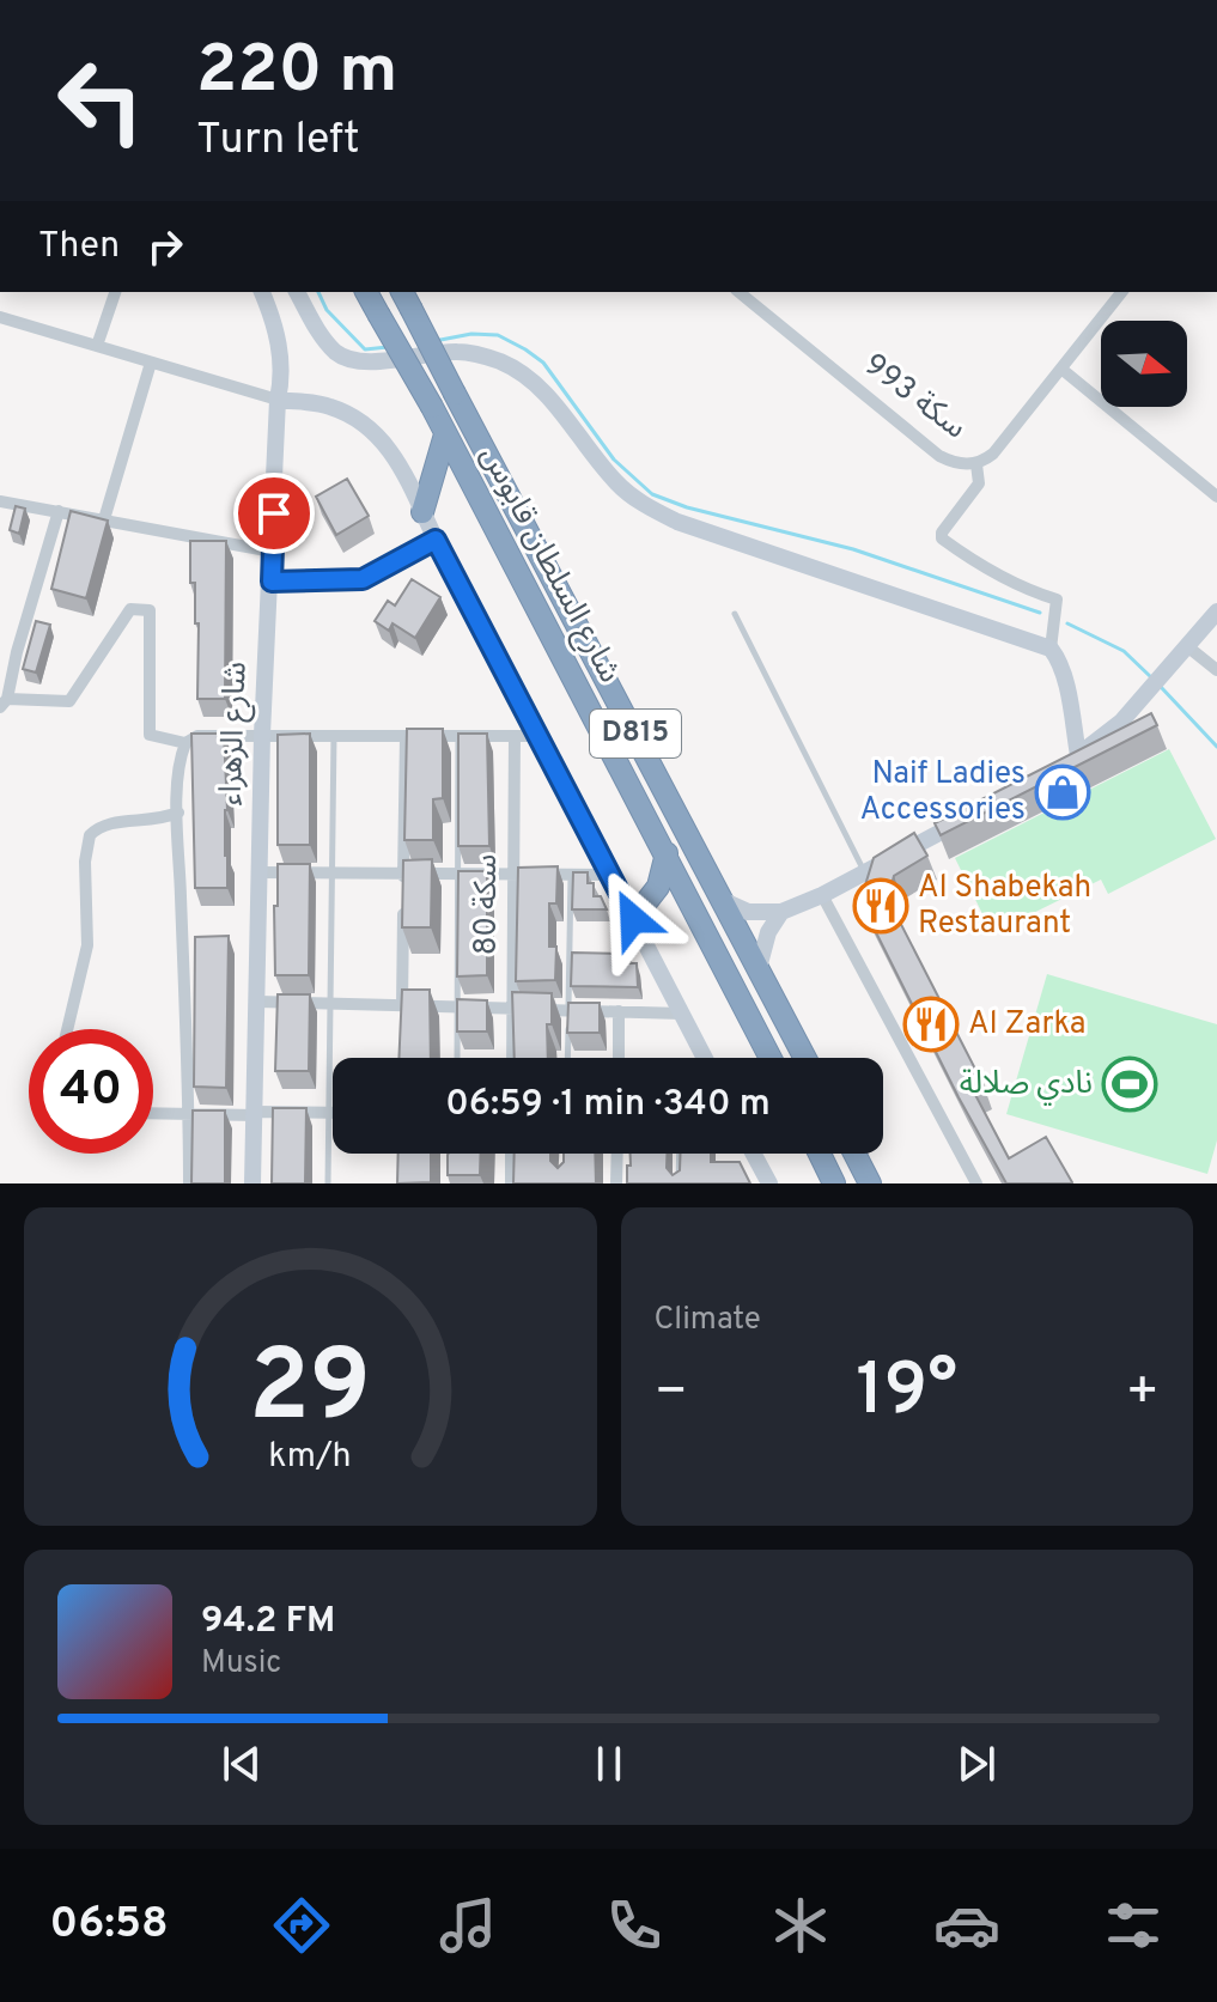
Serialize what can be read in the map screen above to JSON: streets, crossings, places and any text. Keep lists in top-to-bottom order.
{
  "streets": {
    "highway": ["شارع السلطان قابوس", "D815"],
    "street": ["سكة 993", "شارع الزهراء", "سكة 80"]
  },
  "places": {
    "shop": ["Naif Ladies Accessories"],
    "restaurant": ["Al Shabekah Restaurant", "Al Zarka"],
    "sports": ["نادي صلالة"]
  },
  "north": "right",
  "page": {
    "turn": ["220 m", "Turn left"],
    "then": "Then",
    "limit": "40",
    "trip": "06:59 · 1 min · 340 m",
    "tile": "Climate",
    "heat": ["−", "19°", "+"],
    "song": ["94.2 FM", "Music"],
    "tabs": "06:58",
    "gauge": ["29", "km/h"]
  }
}
